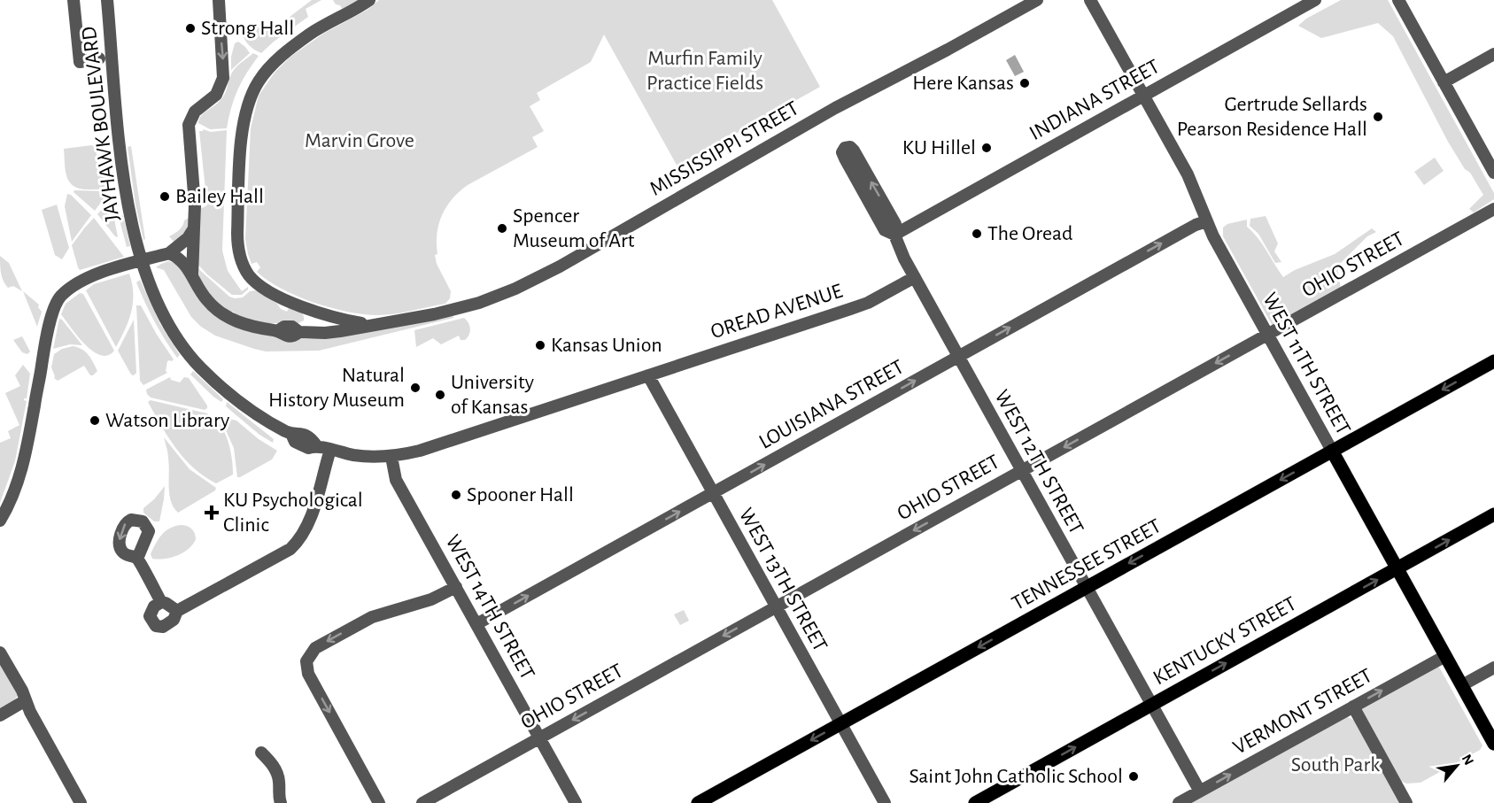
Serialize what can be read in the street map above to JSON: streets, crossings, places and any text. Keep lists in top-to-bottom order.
{
  "streets": {
    "main road": ["WEST 11TH STREET", "TENNESSEE STREET", "KENTUCKY STREET"],
    "street": [
      "INDIANA STREET",
      "JAYHAWK BOULEVARD",
      "MISSISSIPPI STREET",
      "OHIO STREET",
      "OREAD AVENUE",
      "LOUISIANA STREET",
      "WEST 12TH STREET",
      "WEST 13TH STREET",
      "WEST 14TH STREET",
      "VERMONT STREET"
    ]
  },
  "crossings": [
    ["INDIANA STREET", "WEST 11TH STREET"],
    ["INDIANA STREET", "WEST 12TH STREET"],
    ["JAYHAWK BOULEVARD", "OREAD AVENUE"],
    ["JAYHAWK BOULEVARD", "WEST 13TH STREET"],
    ["JAYHAWK BOULEVARD", "WEST 14TH STREET"],
    ["OHIO STREET", "WEST 11TH STREET"],
    ["OHIO STREET", "WEST 12TH STREET"],
    ["OHIO STREET", "WEST 13TH STREET"],
    ["OHIO STREET", "WEST 14TH STREET"],
    ["OREAD AVENUE", "WEST 12TH STREET"],
    ["OREAD AVENUE", "WEST 13TH STREET"],
    ["WEST 11TH STREET", "LOUISIANA STREET"],
    ["WEST 11TH STREET", "TENNESSEE STREET"],
    ["WEST 11TH STREET", "KENTUCKY STREET"],
    ["WEST 11TH STREET", "VERMONT STREET"],
    ["LOUISIANA STREET", "WEST 12TH STREET"],
    ["LOUISIANA STREET", "WEST 13TH STREET"],
    ["LOUISIANA STREET", "WEST 14TH STREET"],
    ["WEST 12TH STREET", "TENNESSEE STREET"],
    ["WEST 12TH STREET", "KENTUCKY STREET"],
    ["WEST 12TH STREET", "VERMONT STREET"],
    ["TENNESSEE STREET", "WEST 13TH STREET"]
  ],
  "one_way": [
    "OHIO STREET",
    "LOUISIANA STREET",
    "TENNESSEE STREET",
    "KENTUCKY STREET",
    "VERMONT STREET"
  ],
  "parks": ["Murfin Family Practice Fields", "Marvin Grove", "South Park"],
  "places": {
    "other": [
      "Strong Hall",
      "Here Kansas",
      "Gertrude Sellards Pearson Residence Hall",
      "KU Hillel",
      "Bailey Hall",
      "Spencer Museum of Art",
      "The Oread",
      "Kansas Union",
      "Natural History Museum",
      "University of Kansas",
      "Watson Library",
      "Spooner Hall",
      "Saint John Catholic School"
    ],
    "health": ["KU Psychological Clinic"]
  },
  "north": "top right"
}
